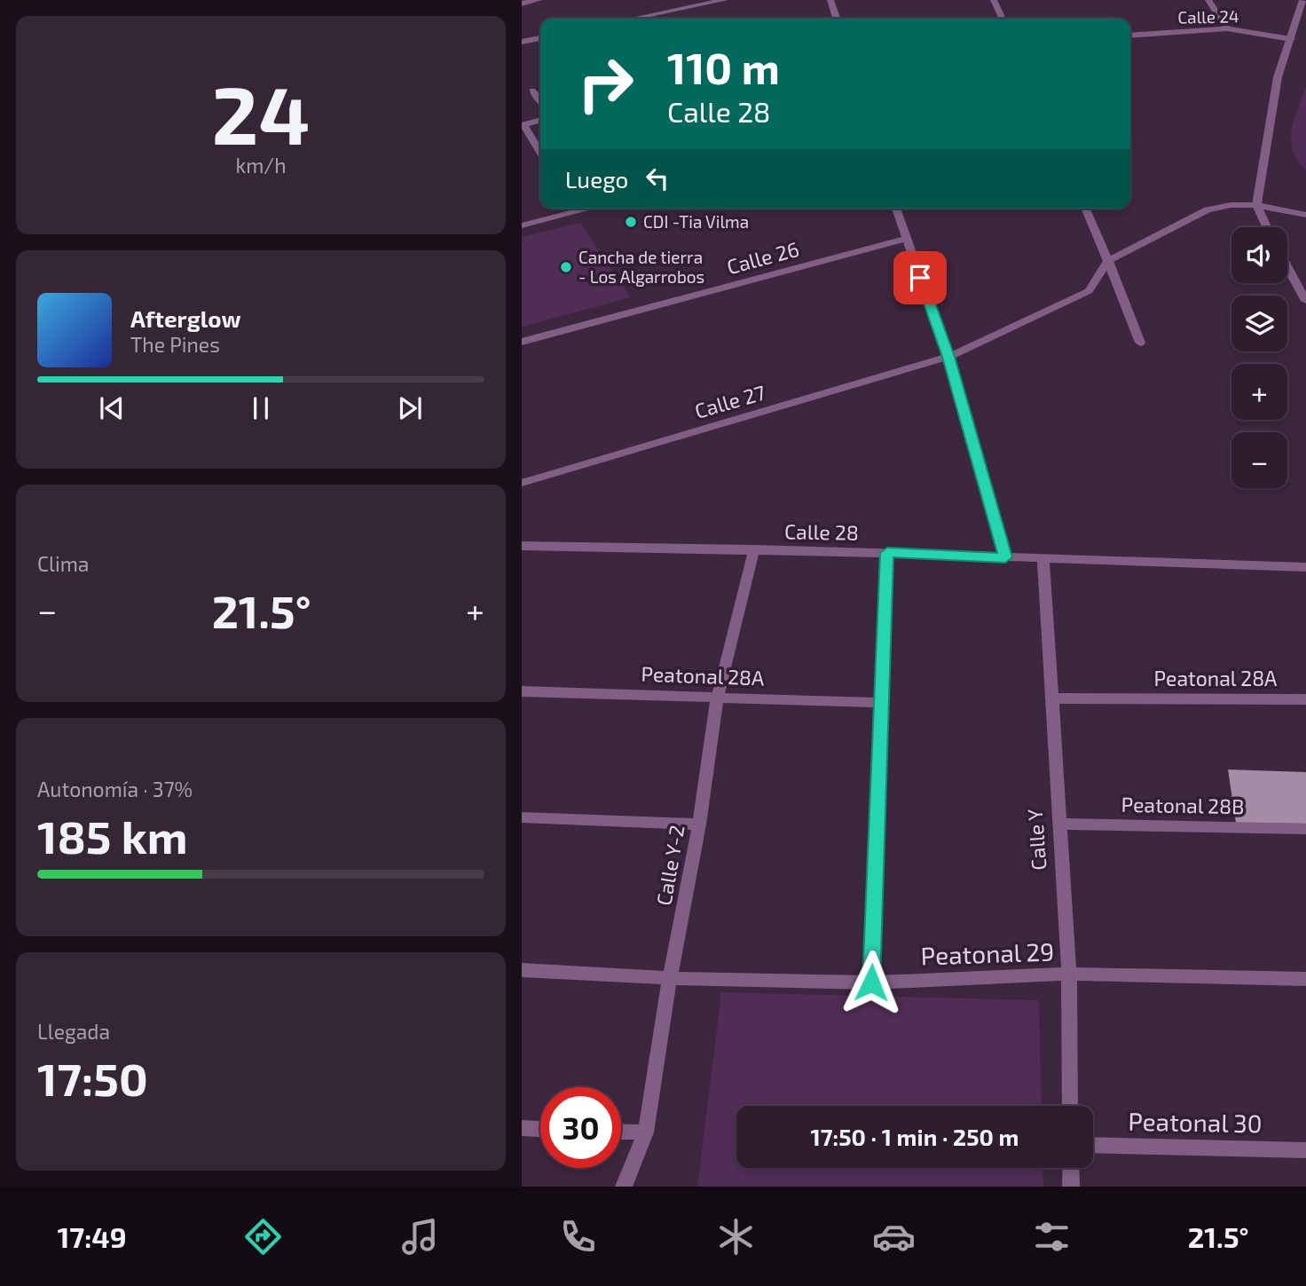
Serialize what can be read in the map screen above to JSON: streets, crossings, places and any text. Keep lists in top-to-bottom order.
{
  "streets": {
    "street": [
      "Calle 24",
      "Calle 26",
      "Calle 27",
      "Calle 28",
      "Peatonal 28A",
      "Peatonal 28B",
      "Calle Y",
      "Calle Y-2",
      "Peatonal 29",
      "Peatonal 30"
    ]
  },
  "crossings": [
    ["Calle 28", "Calle Y"],
    ["Calle 28", "Calle Y-2"],
    ["Peatonal 28A", "Calle Y"],
    ["Peatonal 28A", "Calle Y-2"],
    ["Peatonal 28B", "Calle Y"],
    ["Calle Y", "Peatonal 29"],
    ["Calle Y-2", "Peatonal 29"]
  ],
  "places": ["CDI -Tia Vilma", "Cancha de tierra - Los Algarrobos"],
  "page": {
    "tile": [
      ["24", "km/h"],
      "Clima",
      ["Autonomía · 37%", "185 km"],
      ["Llegada", "17:50"]
    ],
    "turn": ["110 m", "Calle 28"],
    "then": "Luego",
    "map_buttons": ["+", "−"],
    "song": ["Afterglow", "The Pines"],
    "heat": ["−", "21.5°", "+"],
    "limit": "30",
    "trip": "17:50 · 1 min · 250 m",
    "tabs": ["17:49", "21.5°"]
  }
}
